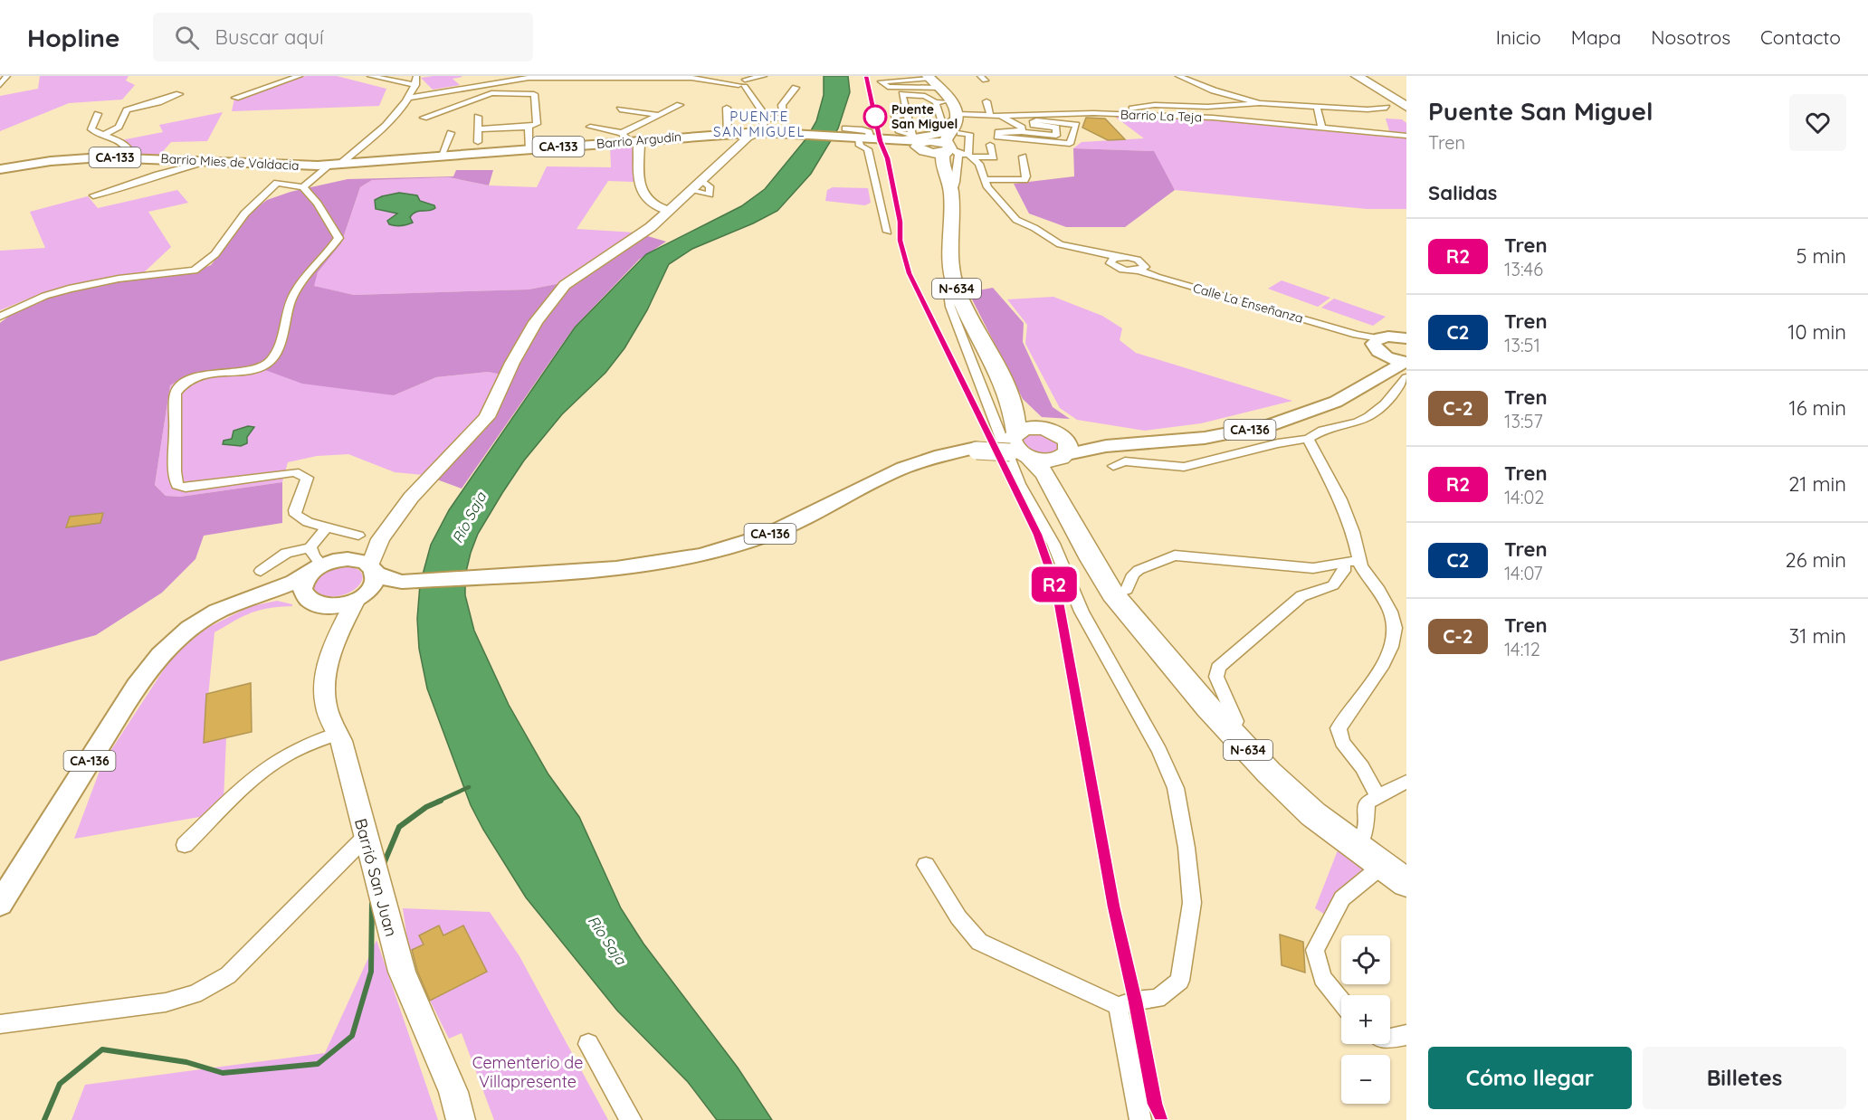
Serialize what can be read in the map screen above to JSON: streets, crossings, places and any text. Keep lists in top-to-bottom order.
{
  "streets": {
    "highway": ["N-634"],
    "main road": [
      "Barrio Argudín",
      "CA-133",
      "Barrio Mies de Valdacia",
      "CA-136"
    ],
    "street": ["Barrio La Teja", "Calle La Enseñanza", "Barrió San Juan"]
  },
  "crossings": [
    ["Barrio Argudín", "CA-133"],
    ["Barrio Argudín", "Barrio Mies de Valdacia"],
    ["N-634", "CA-136"],
    ["CA-136", "Barrió San Juan"]
  ],
  "districts": ["PUENTE SAN MIGUEL"],
  "water": ["Río Saja"],
  "parks": ["Cementerio de Villapresente"],
  "places": ["Puente San Miguel"],
  "page": {
    "header": "Hopline",
    "search": "Buscar aquí",
    "nav": [
      "Inicio",
      "Mapa",
      "Nosotros",
      "Contacto"
    ],
    "on_map": "R2",
    "heading": [
      ["Puente San Miguel", "Tren"],
      "Salidas"
    ],
    "list": [
      {
        "mark": "R2",
        "name": "Tren",
        "note": "13:46",
        "value": "5 min"
      },
      {
        "mark": "C2",
        "name": "Tren",
        "note": "13:51",
        "value": "10 min"
      },
      {
        "mark": "C-2",
        "name": "Tren",
        "note": "13:57",
        "value": "16 min"
      },
      {
        "mark": "R2",
        "name": "Tren",
        "note": "14:02",
        "value": "21 min"
      },
      {
        "mark": "C2",
        "name": "Tren",
        "note": "14:07",
        "value": "26 min"
      },
      {
        "mark": "C-2",
        "name": "Tren",
        "note": "14:12",
        "value": "31 min"
      }
    ],
    "map_buttons": ["+", "−"],
    "buttons": ["Cómo llegar", "Billetes"]
  }
}
